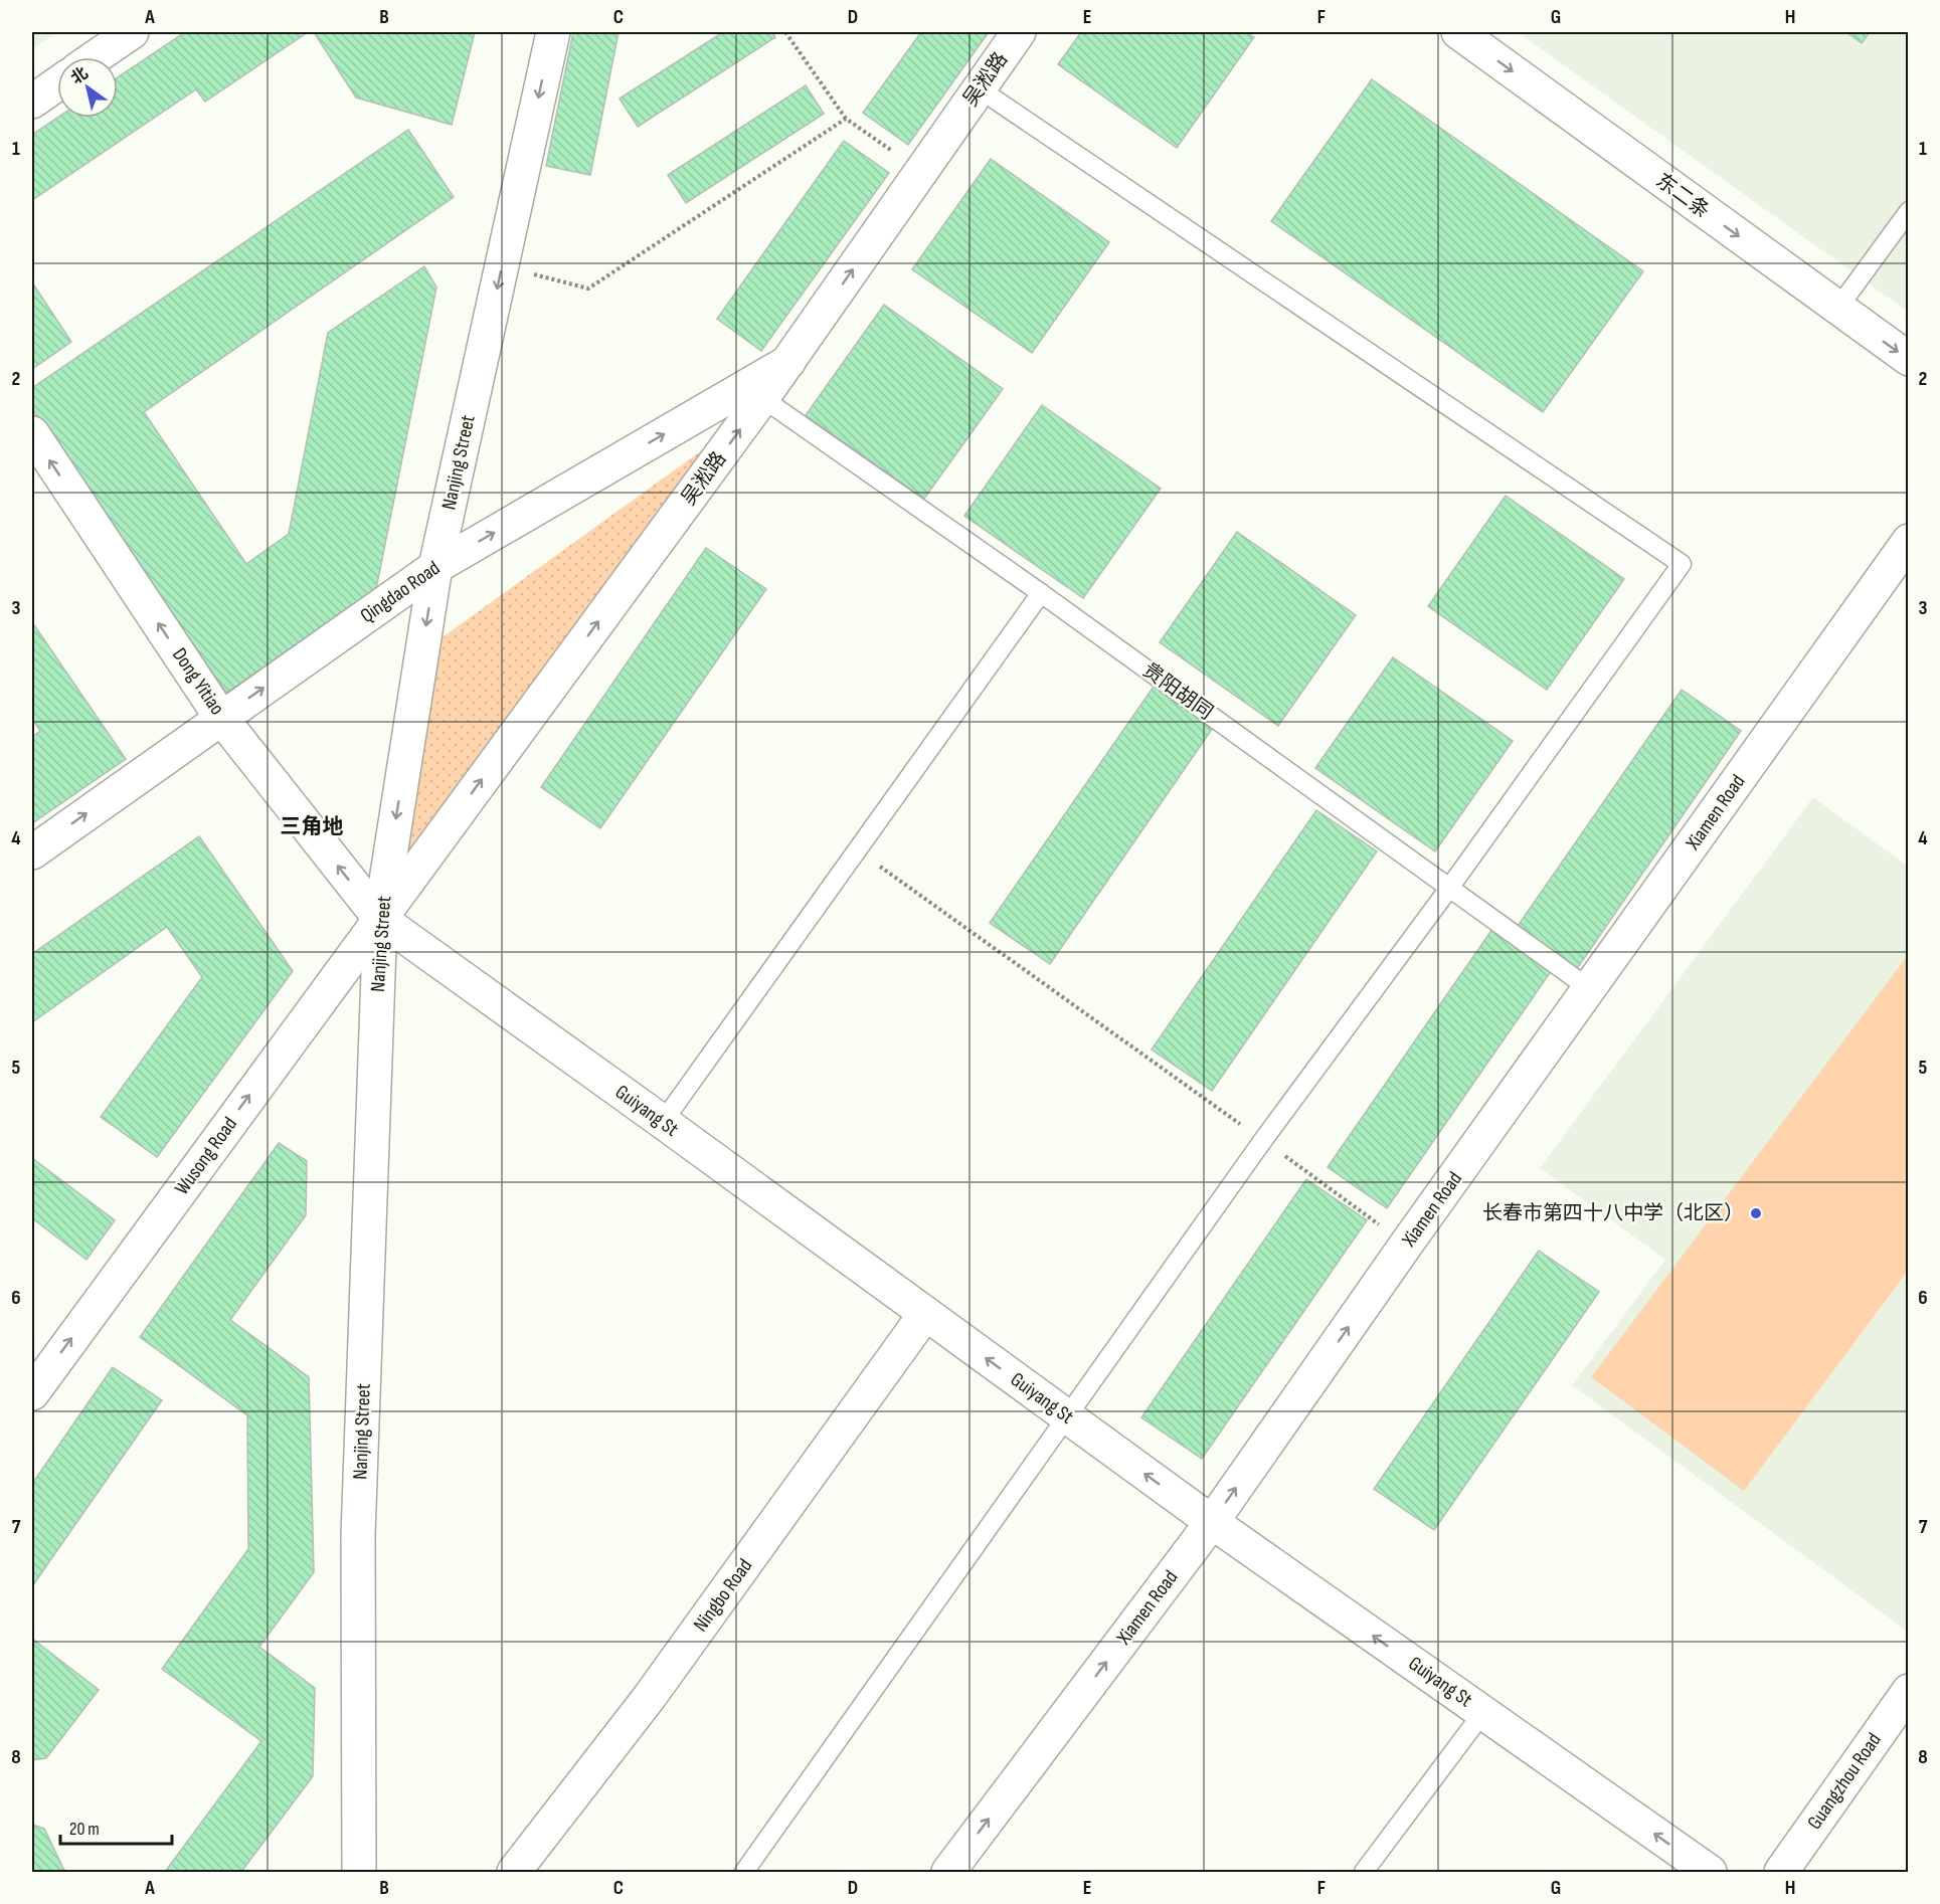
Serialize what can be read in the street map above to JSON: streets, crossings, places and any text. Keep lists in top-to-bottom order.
{
  "streets": {
    "street": [
      "吴淞路",
      "东二条",
      "Nanjing Street",
      "Qingdao Road",
      "Dong Yitiao",
      "Xiamen Road",
      "Guiyang St",
      "Wusong Road",
      "Ningbo Road",
      "Guangzhou Road"
    ],
    "lane": ["贵阳胡同"]
  },
  "crossings": [
    ["吴淞路", "Nanjing Street"],
    ["吴淞路", "Qingdao Road"],
    ["吴淞路", "Dong Yitiao"],
    ["吴淞路", "贵阳胡同"],
    ["吴淞路", "Guiyang St"],
    ["吴淞路", "Wusong Road"],
    ["Nanjing Street", "Qingdao Road"],
    ["Nanjing Street", "Dong Yitiao"],
    ["Nanjing Street", "Guiyang St"],
    ["Nanjing Street", "Wusong Road"],
    ["Qingdao Road", "Dong Yitiao"],
    ["Dong Yitiao", "Guiyang St"],
    ["Dong Yitiao", "Wusong Road"],
    ["贵阳胡同", "Xiamen Road"],
    ["Xiamen Road", "Guiyang St"],
    ["Guiyang St", "Wusong Road"],
    ["Guiyang St", "Ningbo Road"]
  ],
  "one_way": [
    "吴淞路",
    "东二条",
    "Nanjing Street",
    "Qingdao Road",
    "Dong Yitiao",
    "Xiamen Road",
    "Guiyang St",
    "Wusong Road"
  ],
  "districts": ["三角地"],
  "places": ["长春市第四十八中学（北区）"],
  "scale_bar": "20 m",
  "north": "top left",
  "grid": {
    "columns": [
      "A",
      "B",
      "C",
      "D",
      "E",
      "F",
      "G",
      "H"
    ],
    "rows": [
      "1",
      "2",
      "3",
      "4",
      "5",
      "6",
      "7",
      "8"
    ]
  }
}
